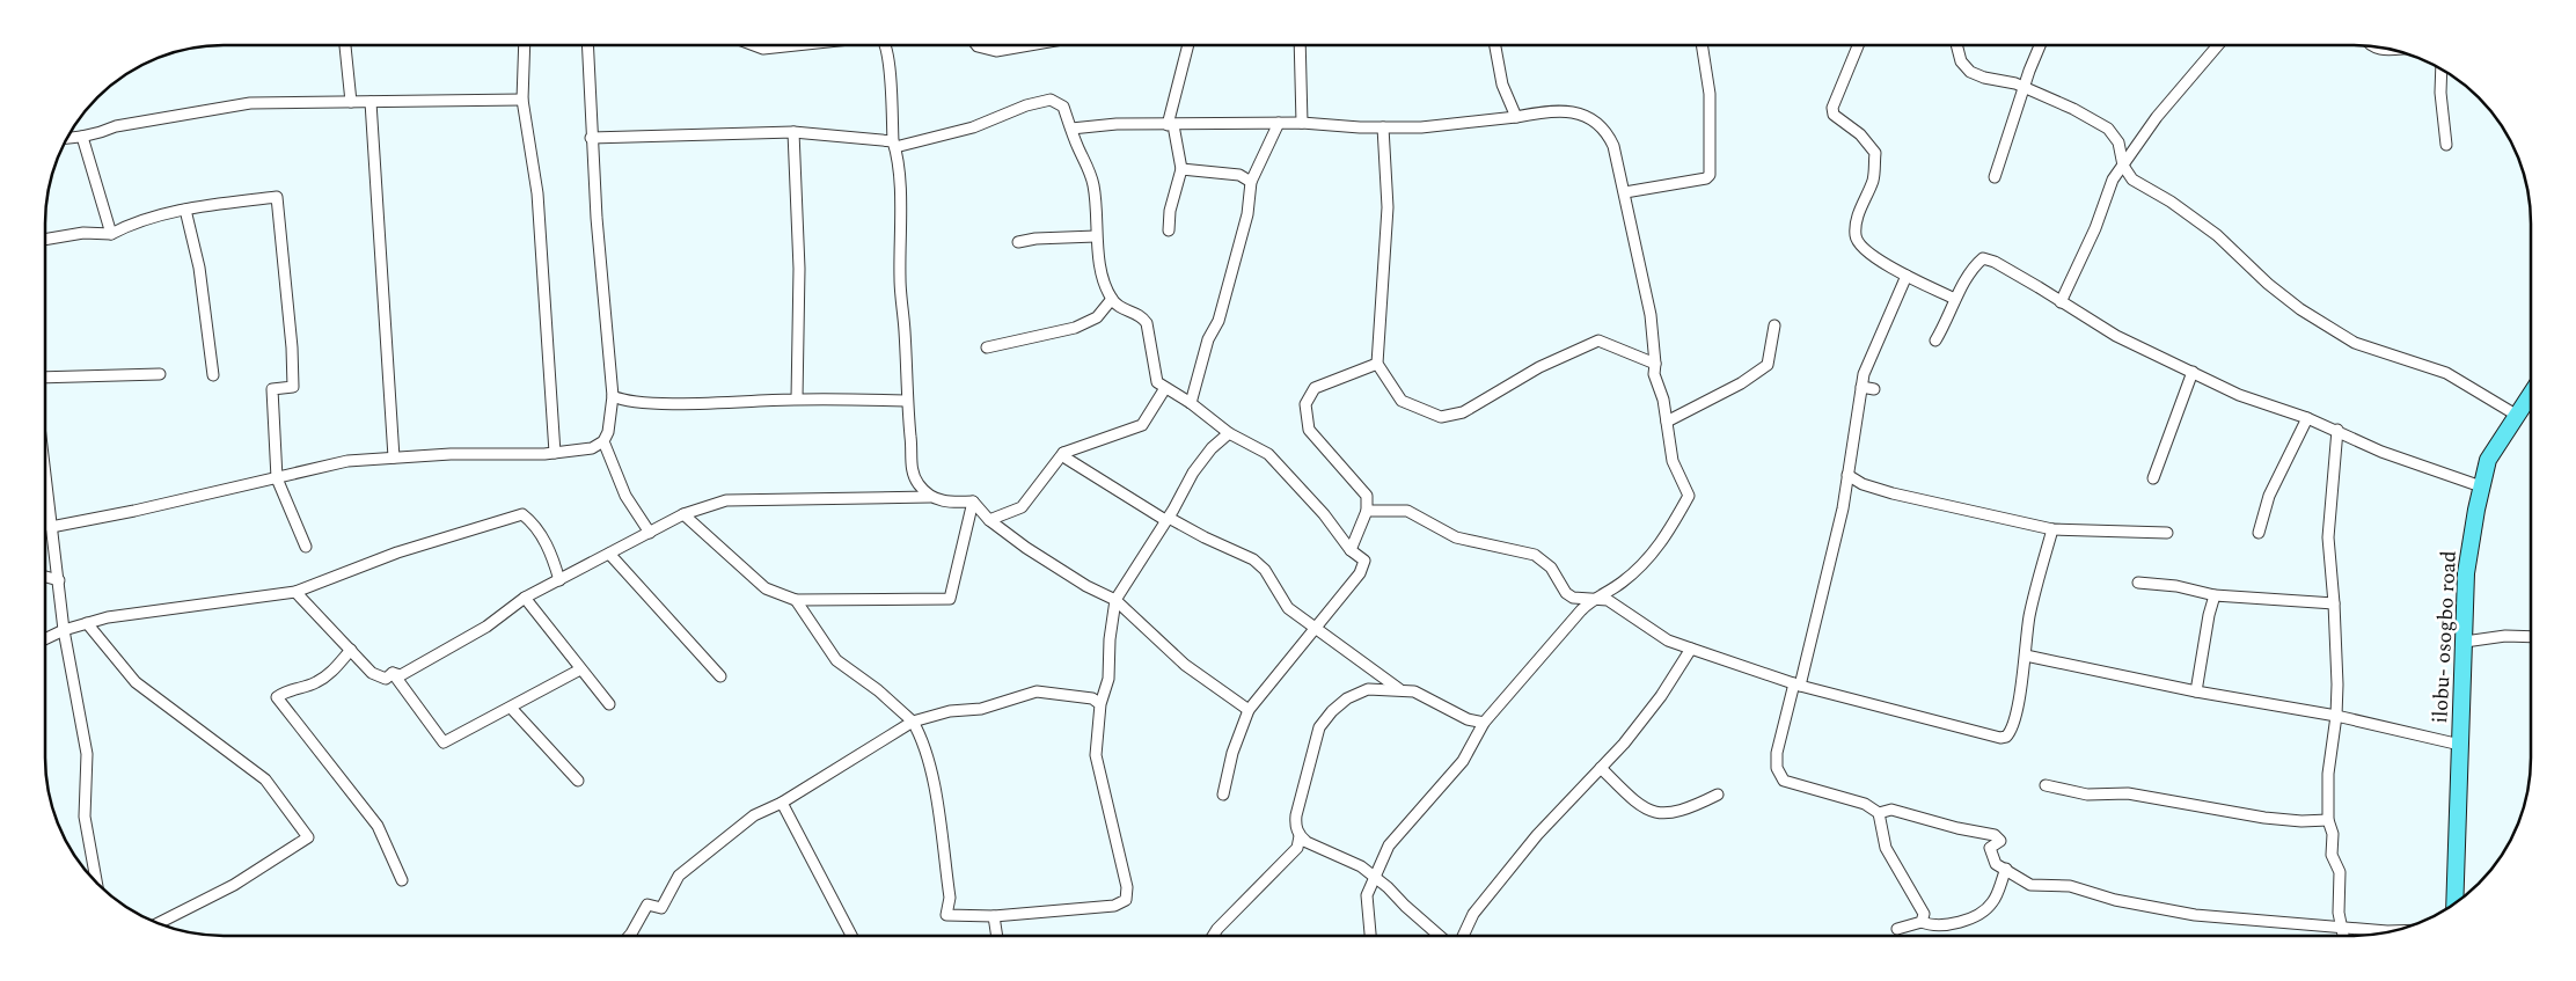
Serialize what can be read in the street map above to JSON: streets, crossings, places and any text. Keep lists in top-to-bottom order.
{
  "streets": {
    "main road": ["ilobu- osogbo road"]
  }
}
